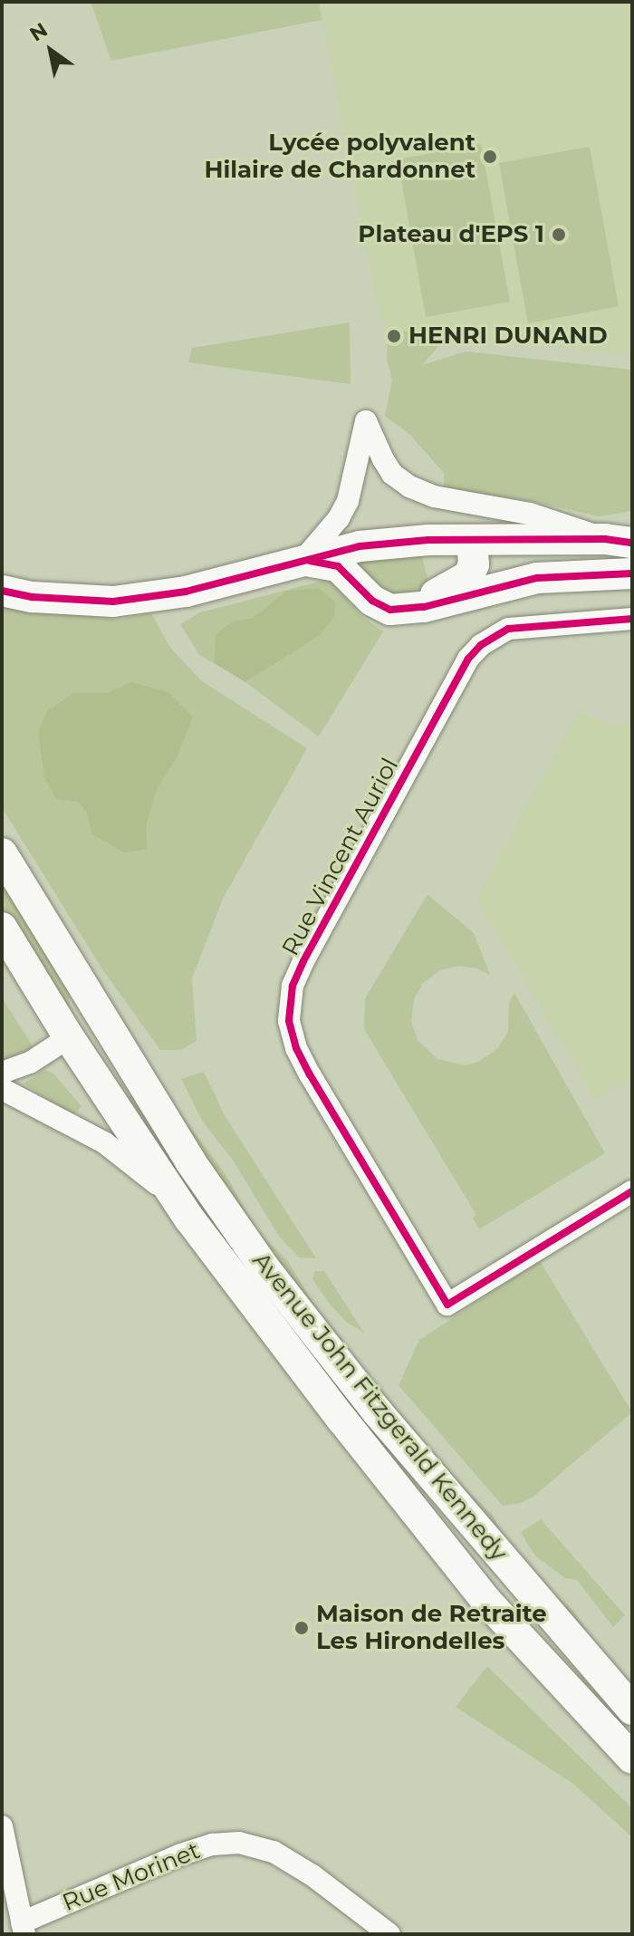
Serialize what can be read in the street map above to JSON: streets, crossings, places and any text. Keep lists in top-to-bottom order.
{
  "streets": {
    "main road": ["Avenue John Fitzgerald Kennedy"],
    "street": ["Rue Vincent Auriol", "Rue Morinet"]
  },
  "places": [
    "Lycée polyvalent Hilaire de Chardonnet",
    "Plateau d'EPS 1",
    "HENRI DUNAND",
    "Maison de Retraite Les Hirondelles"
  ],
  "north": "top left"
}
